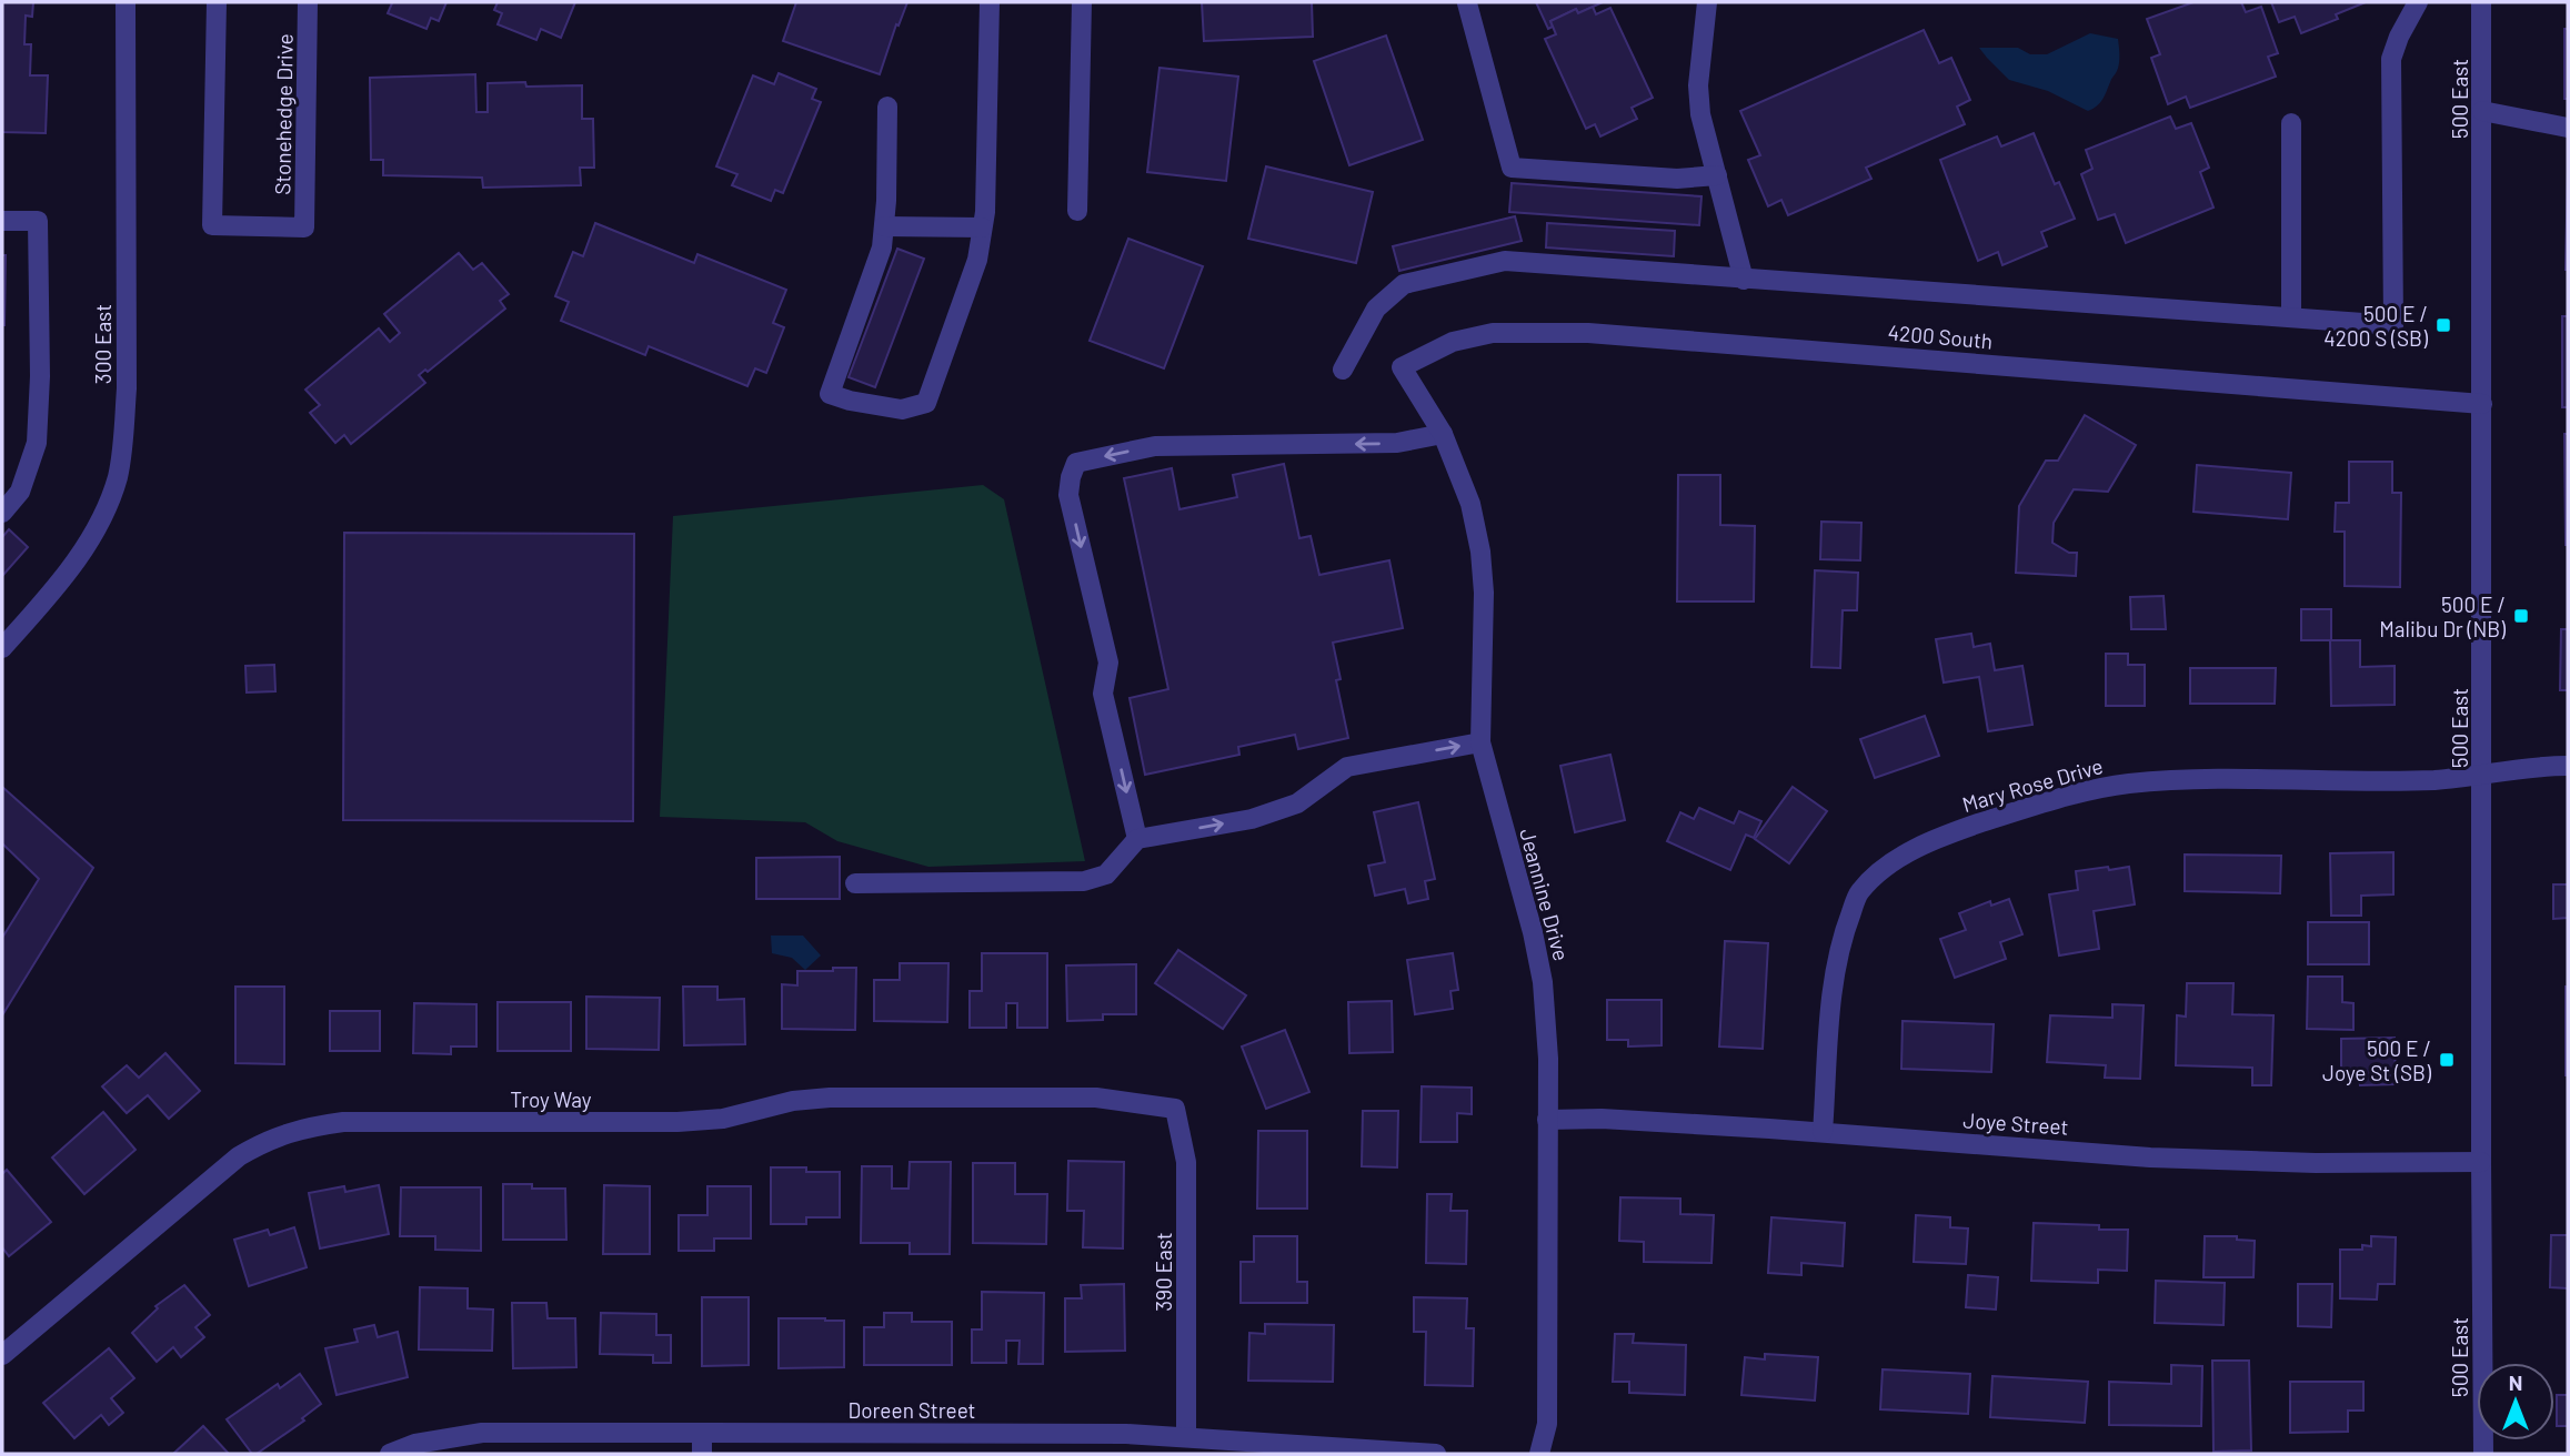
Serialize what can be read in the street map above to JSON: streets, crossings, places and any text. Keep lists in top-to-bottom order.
{
  "streets": {
    "street": [
      "500 East",
      "Stonehedge Drive",
      "4200 South",
      "300 East",
      "Mary Rose Drive",
      "Jeannine Drive",
      "Troy Way",
      "Joye Street",
      "390 East",
      "Doreen Street"
    ]
  },
  "crossings": [
    ["500 East", "4200 South"],
    ["500 East", "Mary Rose Drive"],
    ["500 East", "Joye Street"],
    ["4200 South", "Jeannine Drive"],
    ["Mary Rose Drive", "Joye Street"],
    ["Jeannine Drive", "Joye Street"],
    ["Troy Way", "390 East"],
    ["390 East", "Doreen Street"]
  ],
  "places": {
    "transit": ["500 E / 4200 S (SB)", "500 E / Malibu Dr (NB)", "500 E / Joye St (SB)"]
  },
  "north": "top"
}
